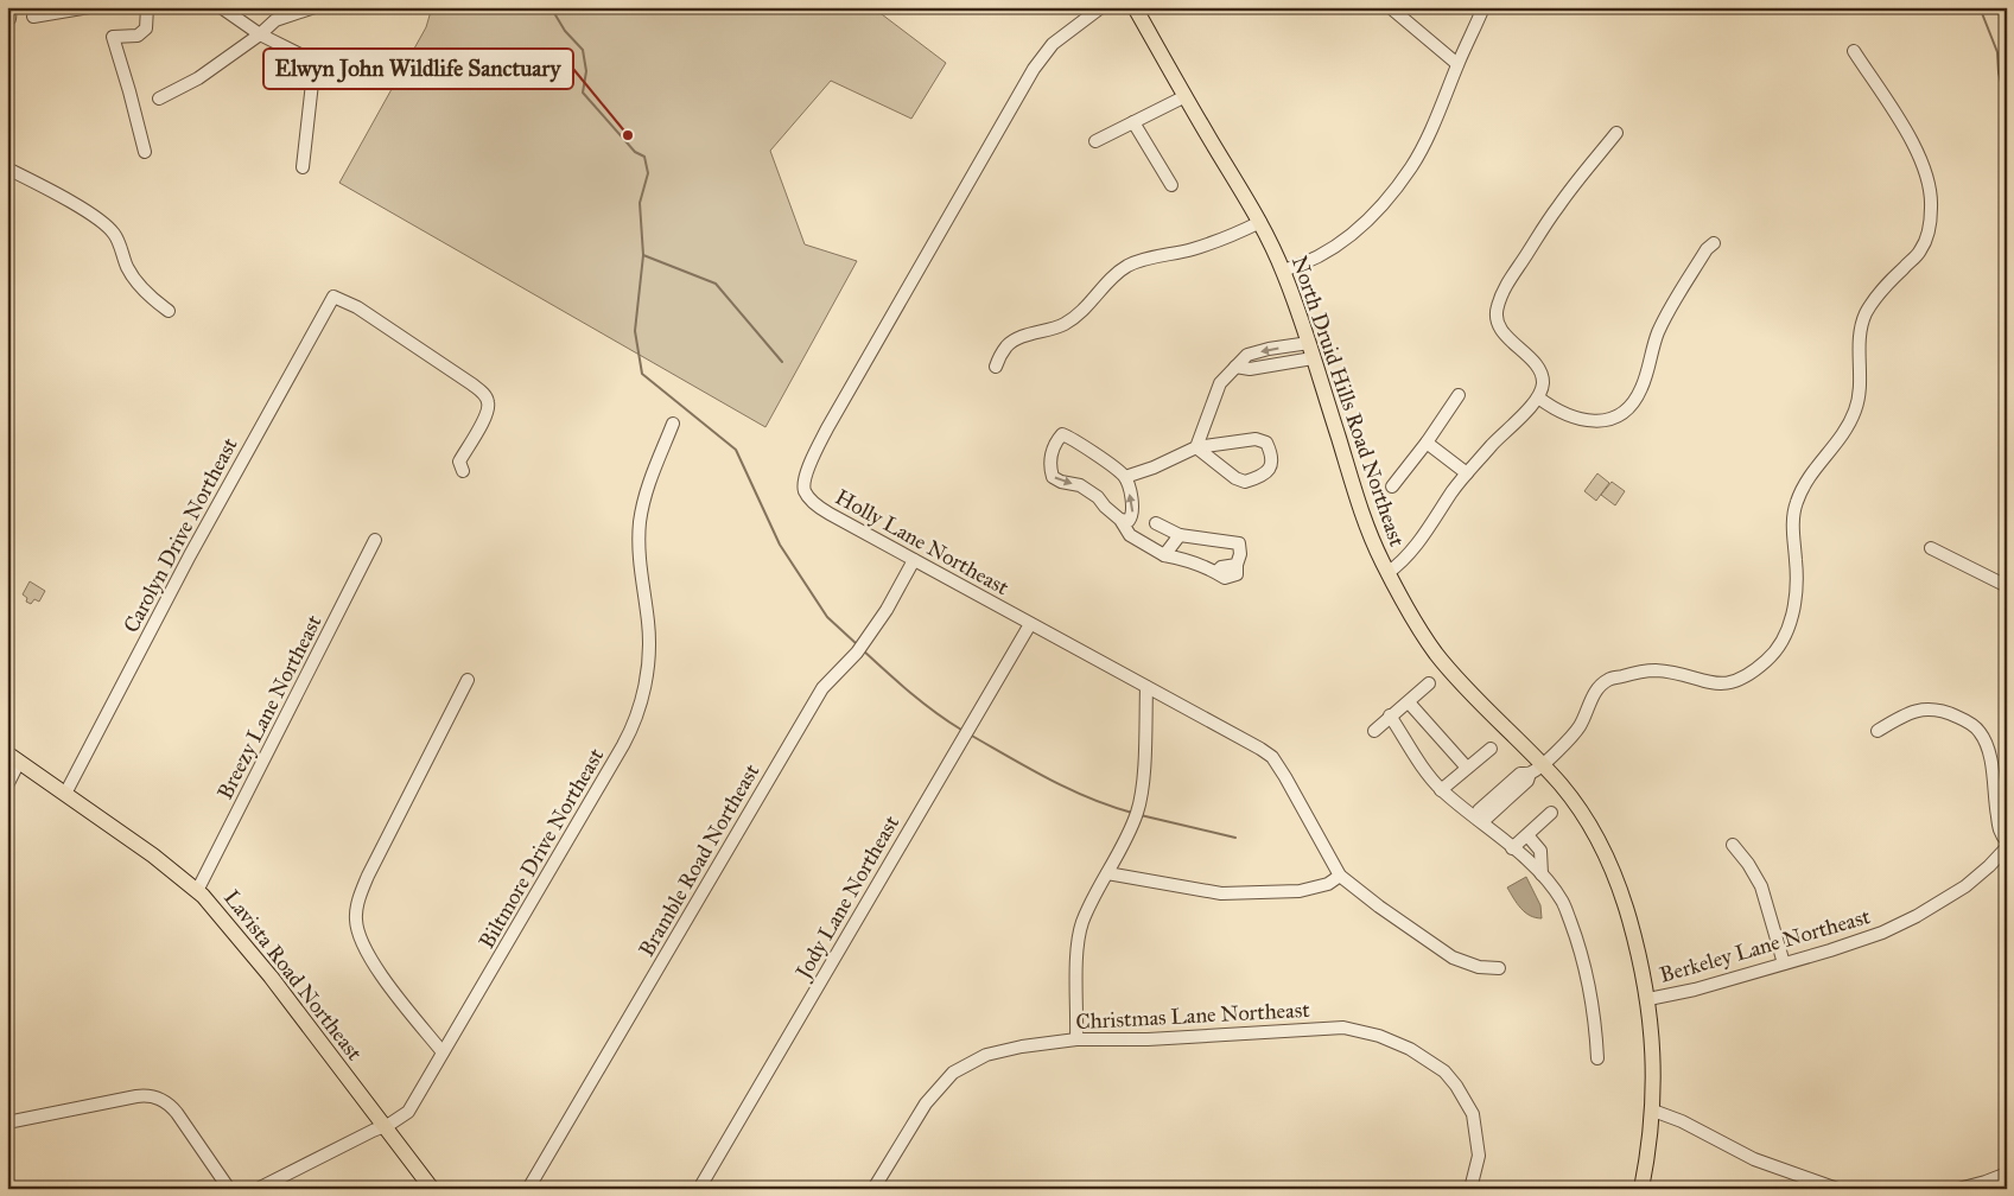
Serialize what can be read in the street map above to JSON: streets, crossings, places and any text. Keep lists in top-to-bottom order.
{
  "streets": {
    "main road": ["North Druid Hills Road Northeast", "Lavista Road Northeast"],
    "street": [
      "Carolyn Drive Northeast",
      "Holly Lane Northeast",
      "Breezy Lane Northeast",
      "Biltmore Drive Northeast",
      "Bramble Road Northeast",
      "Jody Lane Northeast",
      "Berkeley Lane Northeast",
      "Christmas Lane Northeast"
    ]
  },
  "crossings": [
    ["North Druid Hills Road Northeast", "Berkeley Lane Northeast"],
    ["Carolyn Drive Northeast", "Lavista Road Northeast"],
    ["Holly Lane Northeast", "Bramble Road Northeast"],
    ["Holly Lane Northeast", "Jody Lane Northeast"],
    ["Breezy Lane Northeast", "Lavista Road Northeast"],
    ["Biltmore Drive Northeast", "Lavista Road Northeast"]
  ],
  "places": ["Elwyn John Wildlife Sanctuary"]
}
